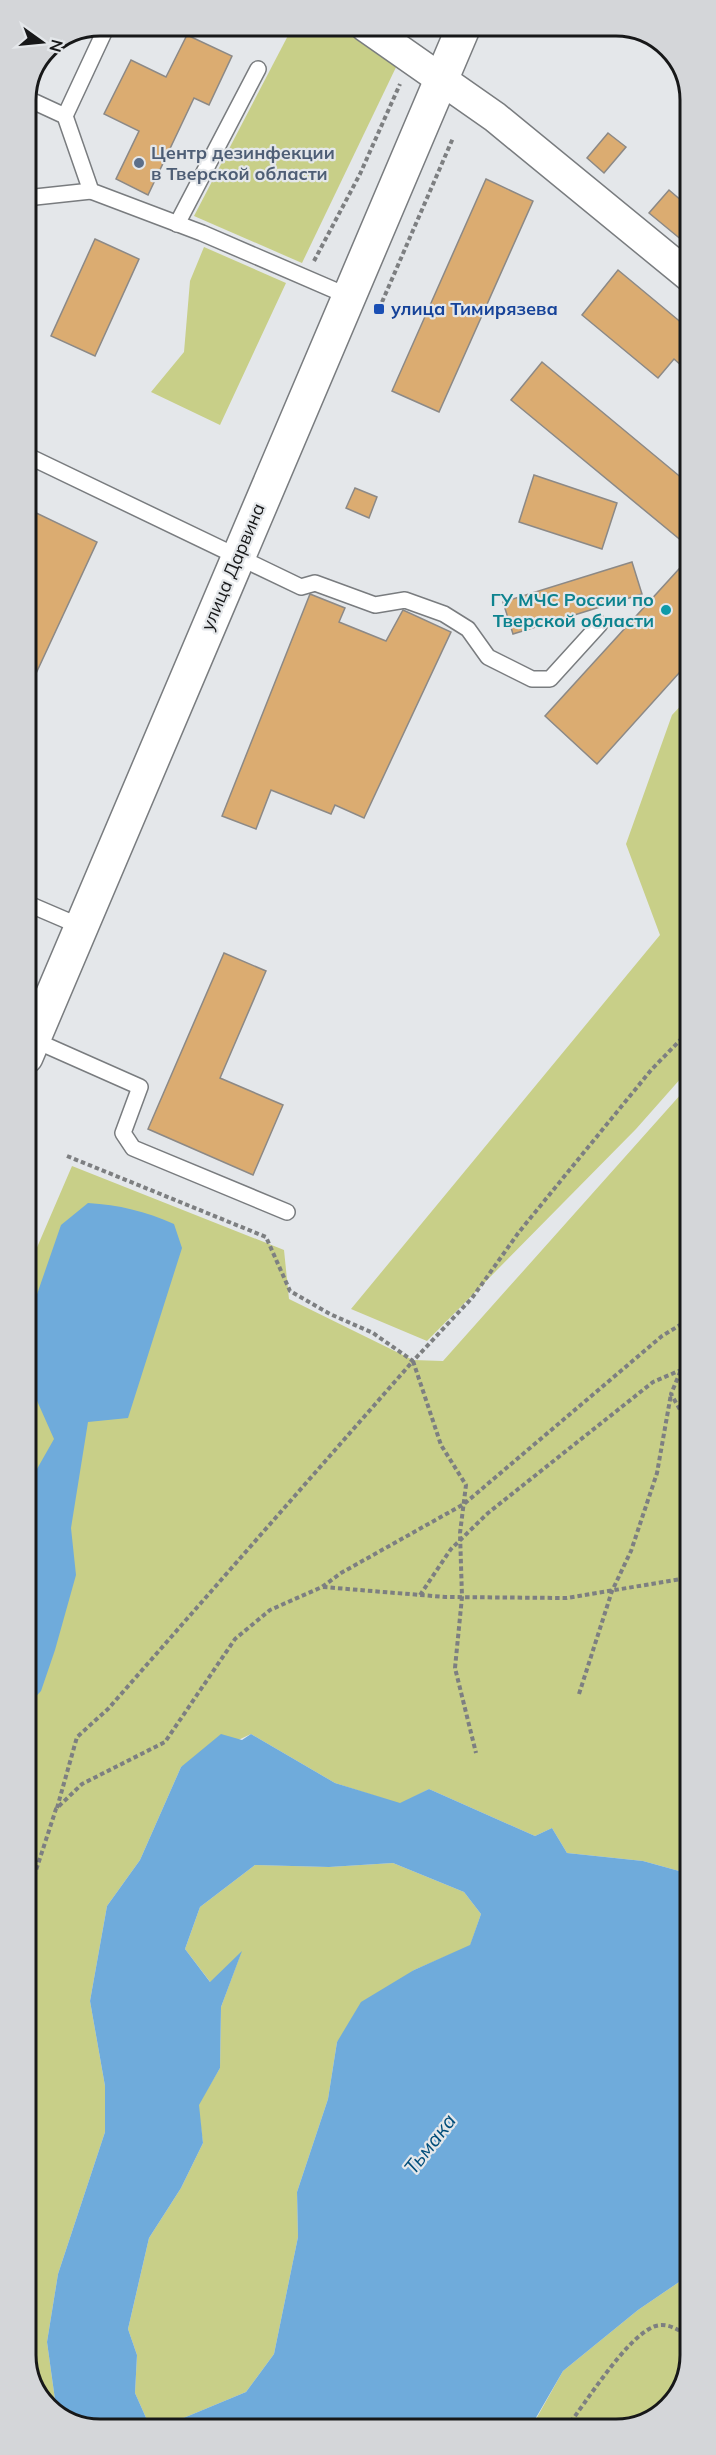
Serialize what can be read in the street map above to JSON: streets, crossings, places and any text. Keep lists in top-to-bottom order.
{
  "streets": {
    "main road": ["улица Дарвина"]
  },
  "water": ["Тьмака"],
  "places": {
    "other": ["Центр дезинфекции в Тверской области", "ГУ МЧС России по Тверской области"],
    "transit": ["улица Тимирязева"]
  },
  "north": "right"
}
